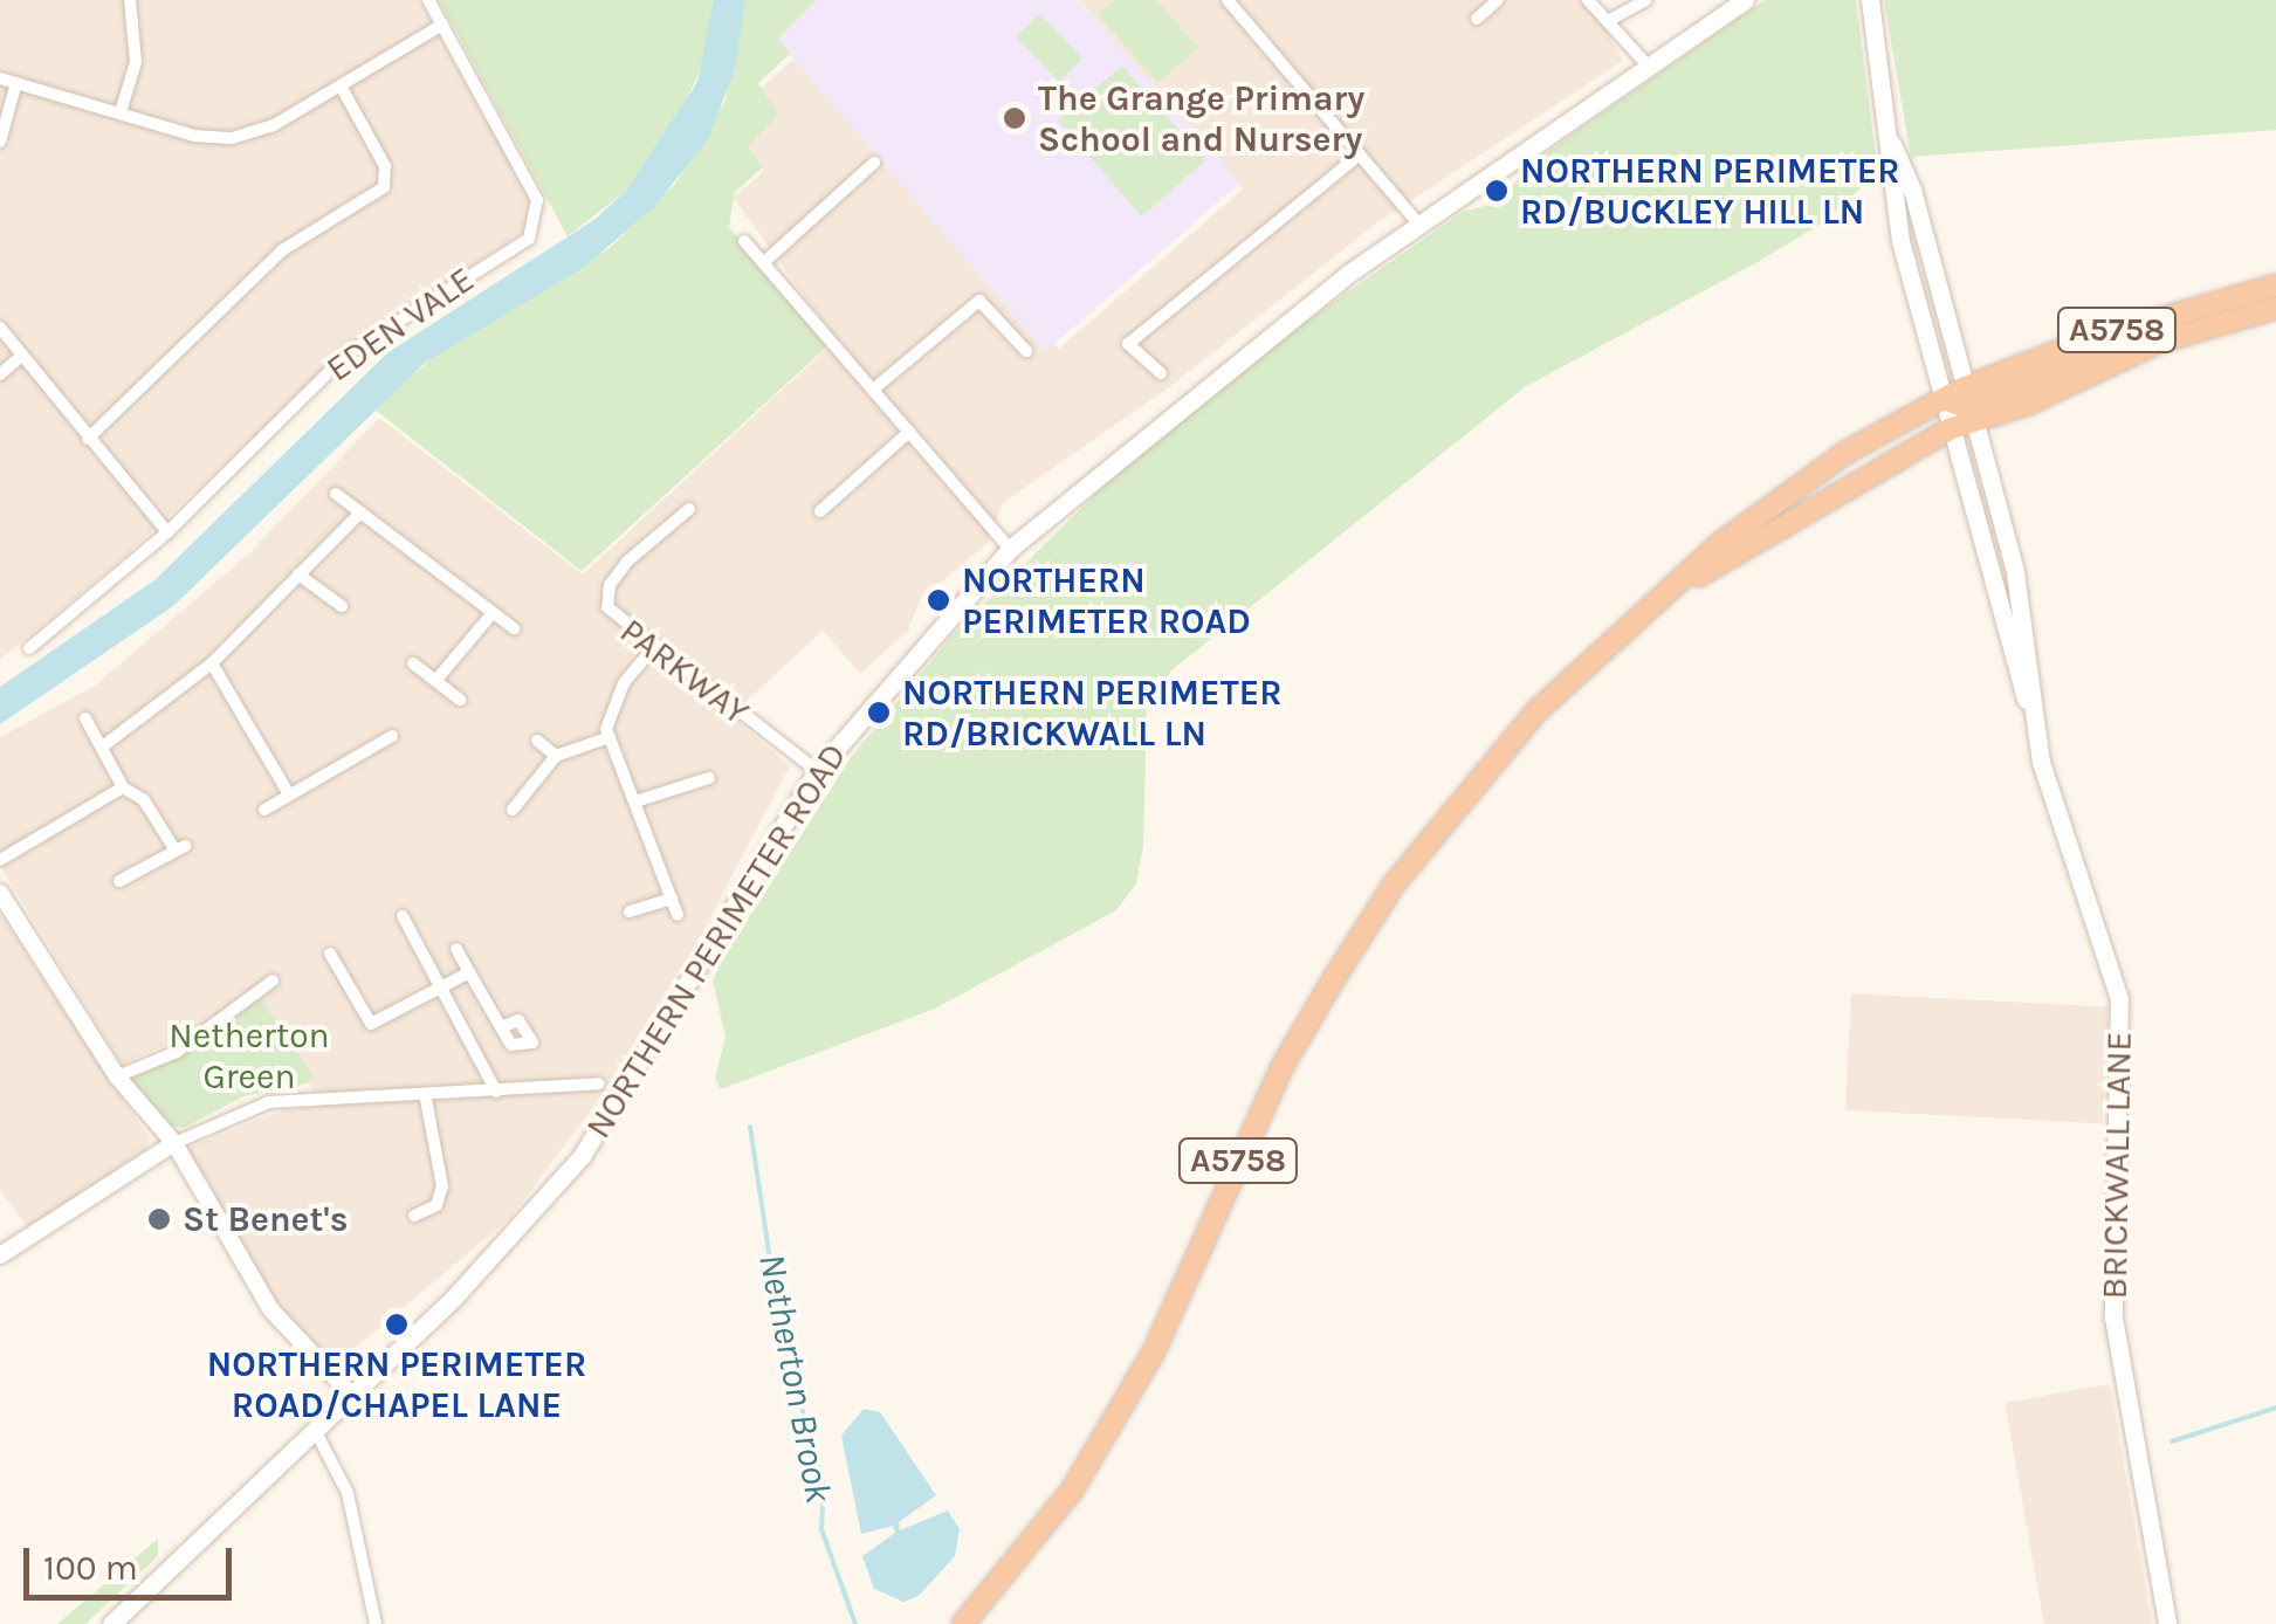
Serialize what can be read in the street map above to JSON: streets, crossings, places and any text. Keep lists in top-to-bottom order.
{
  "streets": {
    "highway": ["A5758"],
    "main road": ["NORTHERN PERIMETER ROAD", "BRICKWALL LANE"],
    "street": ["EDEN VALE", "PARKWAY"]
  },
  "crossings": [
    ["A5758", "BRICKWALL LANE"],
    ["PARKWAY", "NORTHERN PERIMETER ROAD"]
  ],
  "water": ["Netherton Brook"],
  "parks": ["Netherton Green"],
  "places": [
    "The Grange Primary School and Nursery",
    "NORTHERN PERIMETER RD/BUCKLEY HILL LN",
    "NORTHERN PERIMETER ROAD",
    "NORTHERN PERIMETER RD/BRICKWALL LN",
    "St Benet's",
    "NORTHERN PERIMETER ROAD/CHAPEL LANE"
  ],
  "scale_bar": "100 m"
}
